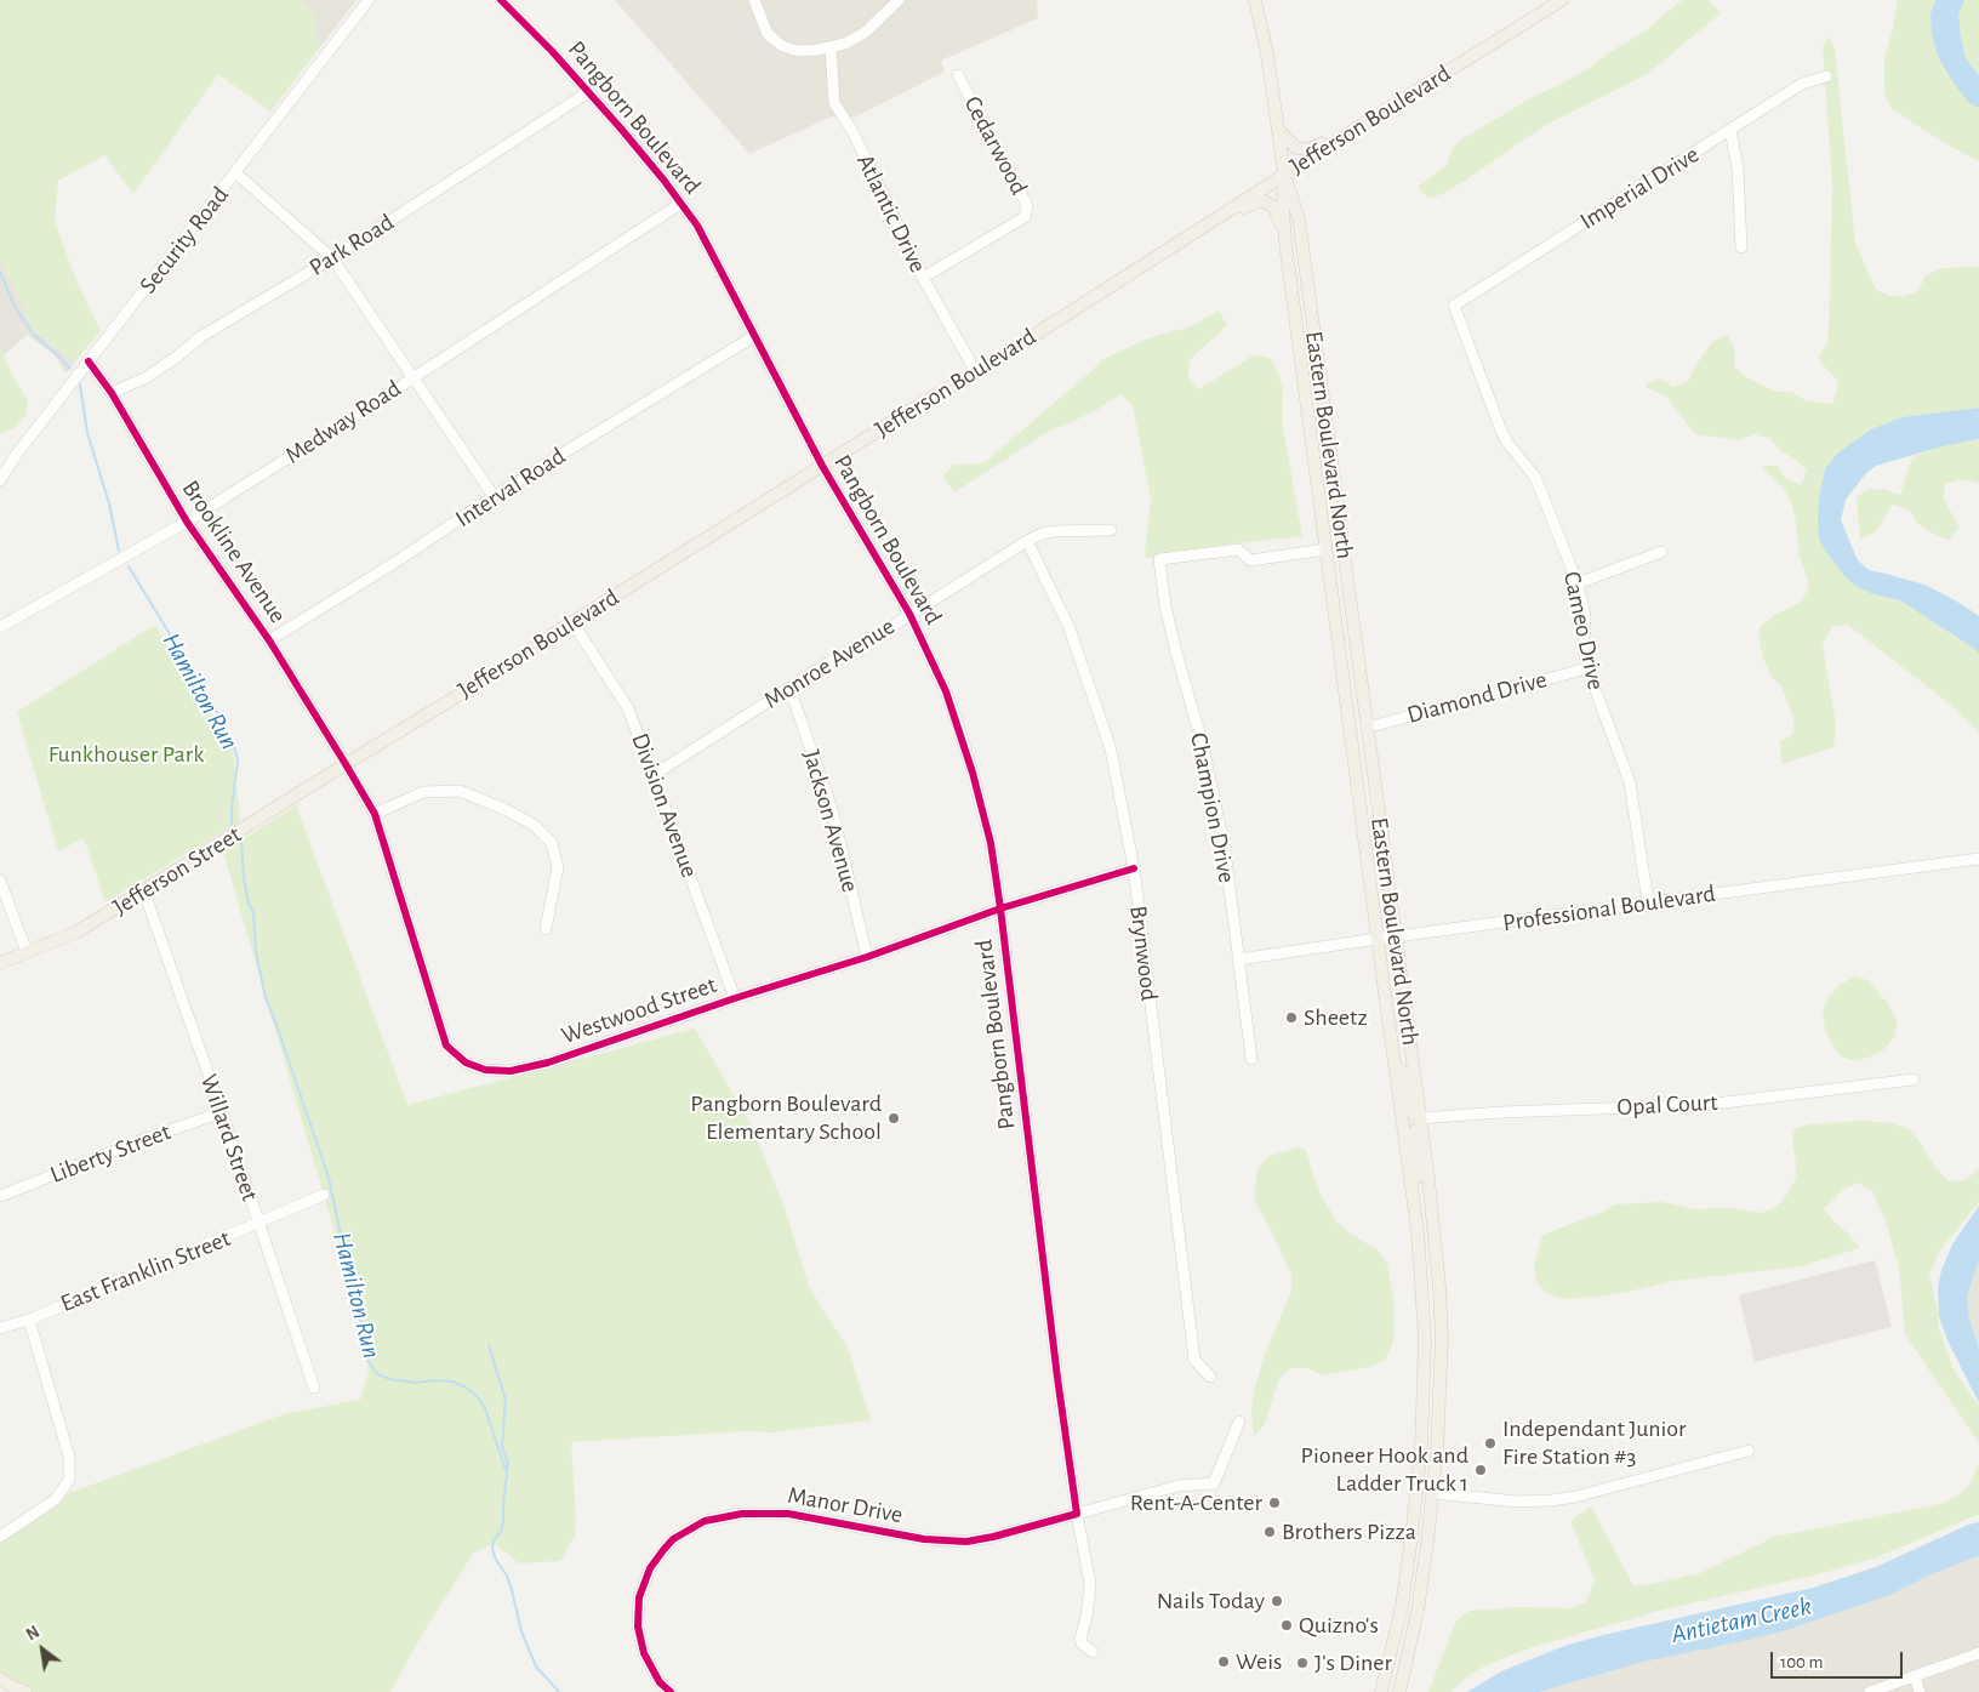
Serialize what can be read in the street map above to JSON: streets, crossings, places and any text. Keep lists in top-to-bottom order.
{
  "streets": {
    "main road": ["Jefferson Boulevard", "Eastern Boulevard North", "Jefferson Street"],
    "street": [
      "Pangborn Boulevard",
      "Cedarwood",
      "Imperial Drive",
      "Atlantic Drive",
      "Security Road",
      "Park Road",
      "Medway Road",
      "Interval Road",
      "Brookline Avenue",
      "Cameo Drive",
      "Monroe Avenue",
      "Diamond Drive",
      "Division Avenue",
      "Champion Drive",
      "Jackson Avenue",
      "Professional Boulevard",
      "Brynwood",
      "Westwood Street",
      "Opal Court",
      "Willard Street",
      "Liberty Street",
      "East Franklin Street",
      "Manor Drive"
    ]
  },
  "crossings": [
    ["Pangborn Boulevard", "Jefferson Boulevard"],
    ["Pangborn Boulevard", "Park Road"],
    ["Pangborn Boulevard", "Medway Road"],
    ["Pangborn Boulevard", "Interval Road"],
    ["Pangborn Boulevard", "Monroe Avenue"],
    ["Pangborn Boulevard", "Westwood Street"],
    ["Pangborn Boulevard", "Manor Drive"],
    ["Jefferson Boulevard", "Atlantic Drive"],
    ["Jefferson Boulevard", "Eastern Boulevard North"],
    ["Jefferson Boulevard", "Brookline Avenue"],
    ["Jefferson Boulevard", "Division Avenue"],
    ["Jefferson Boulevard", "Jefferson Street"],
    ["Jefferson Boulevard", "Westwood Street"],
    ["Cedarwood", "Atlantic Drive"],
    ["Imperial Drive", "Cameo Drive"],
    ["Security Road", "Brookline Avenue"],
    ["Park Road", "Brookline Avenue"],
    ["Medway Road", "Brookline Avenue"],
    ["Eastern Boulevard North", "Diamond Drive"],
    ["Eastern Boulevard North", "Champion Drive"],
    ["Eastern Boulevard North", "Professional Boulevard"],
    ["Eastern Boulevard North", "Opal Court"],
    ["Interval Road", "Brookline Avenue"],
    ["Brookline Avenue", "Jefferson Street"],
    ["Brookline Avenue", "Westwood Street"],
    ["Cameo Drive", "Diamond Drive"],
    ["Cameo Drive", "Professional Boulevard"],
    ["Monroe Avenue", "Division Avenue"],
    ["Monroe Avenue", "Jackson Avenue"],
    ["Monroe Avenue", "Brynwood"],
    ["Division Avenue", "Westwood Street"],
    ["Champion Drive", "Professional Boulevard"],
    ["Jackson Avenue", "Westwood Street"],
    ["Jefferson Street", "Westwood Street"],
    ["Jefferson Street", "Willard Street"],
    ["Brynwood", "Westwood Street"],
    ["Willard Street", "Liberty Street"],
    ["Willard Street", "East Franklin Street"]
  ],
  "water": ["Hamilton Run", "Antietam Creek"],
  "parks": ["Funkhouser Park"],
  "places": [
    "Sheetz",
    "Pangborn Boulevard Elementary School",
    "Independant Junior Fire Station #3",
    "Pioneer Hook and Ladder Truck 1",
    "Rent-A-Center",
    "Brothers Pizza",
    "Nails Today",
    "Quizno's",
    "Weis",
    "J's Diner"
  ],
  "scale_bar": "100 m",
  "north": "top left"
}
